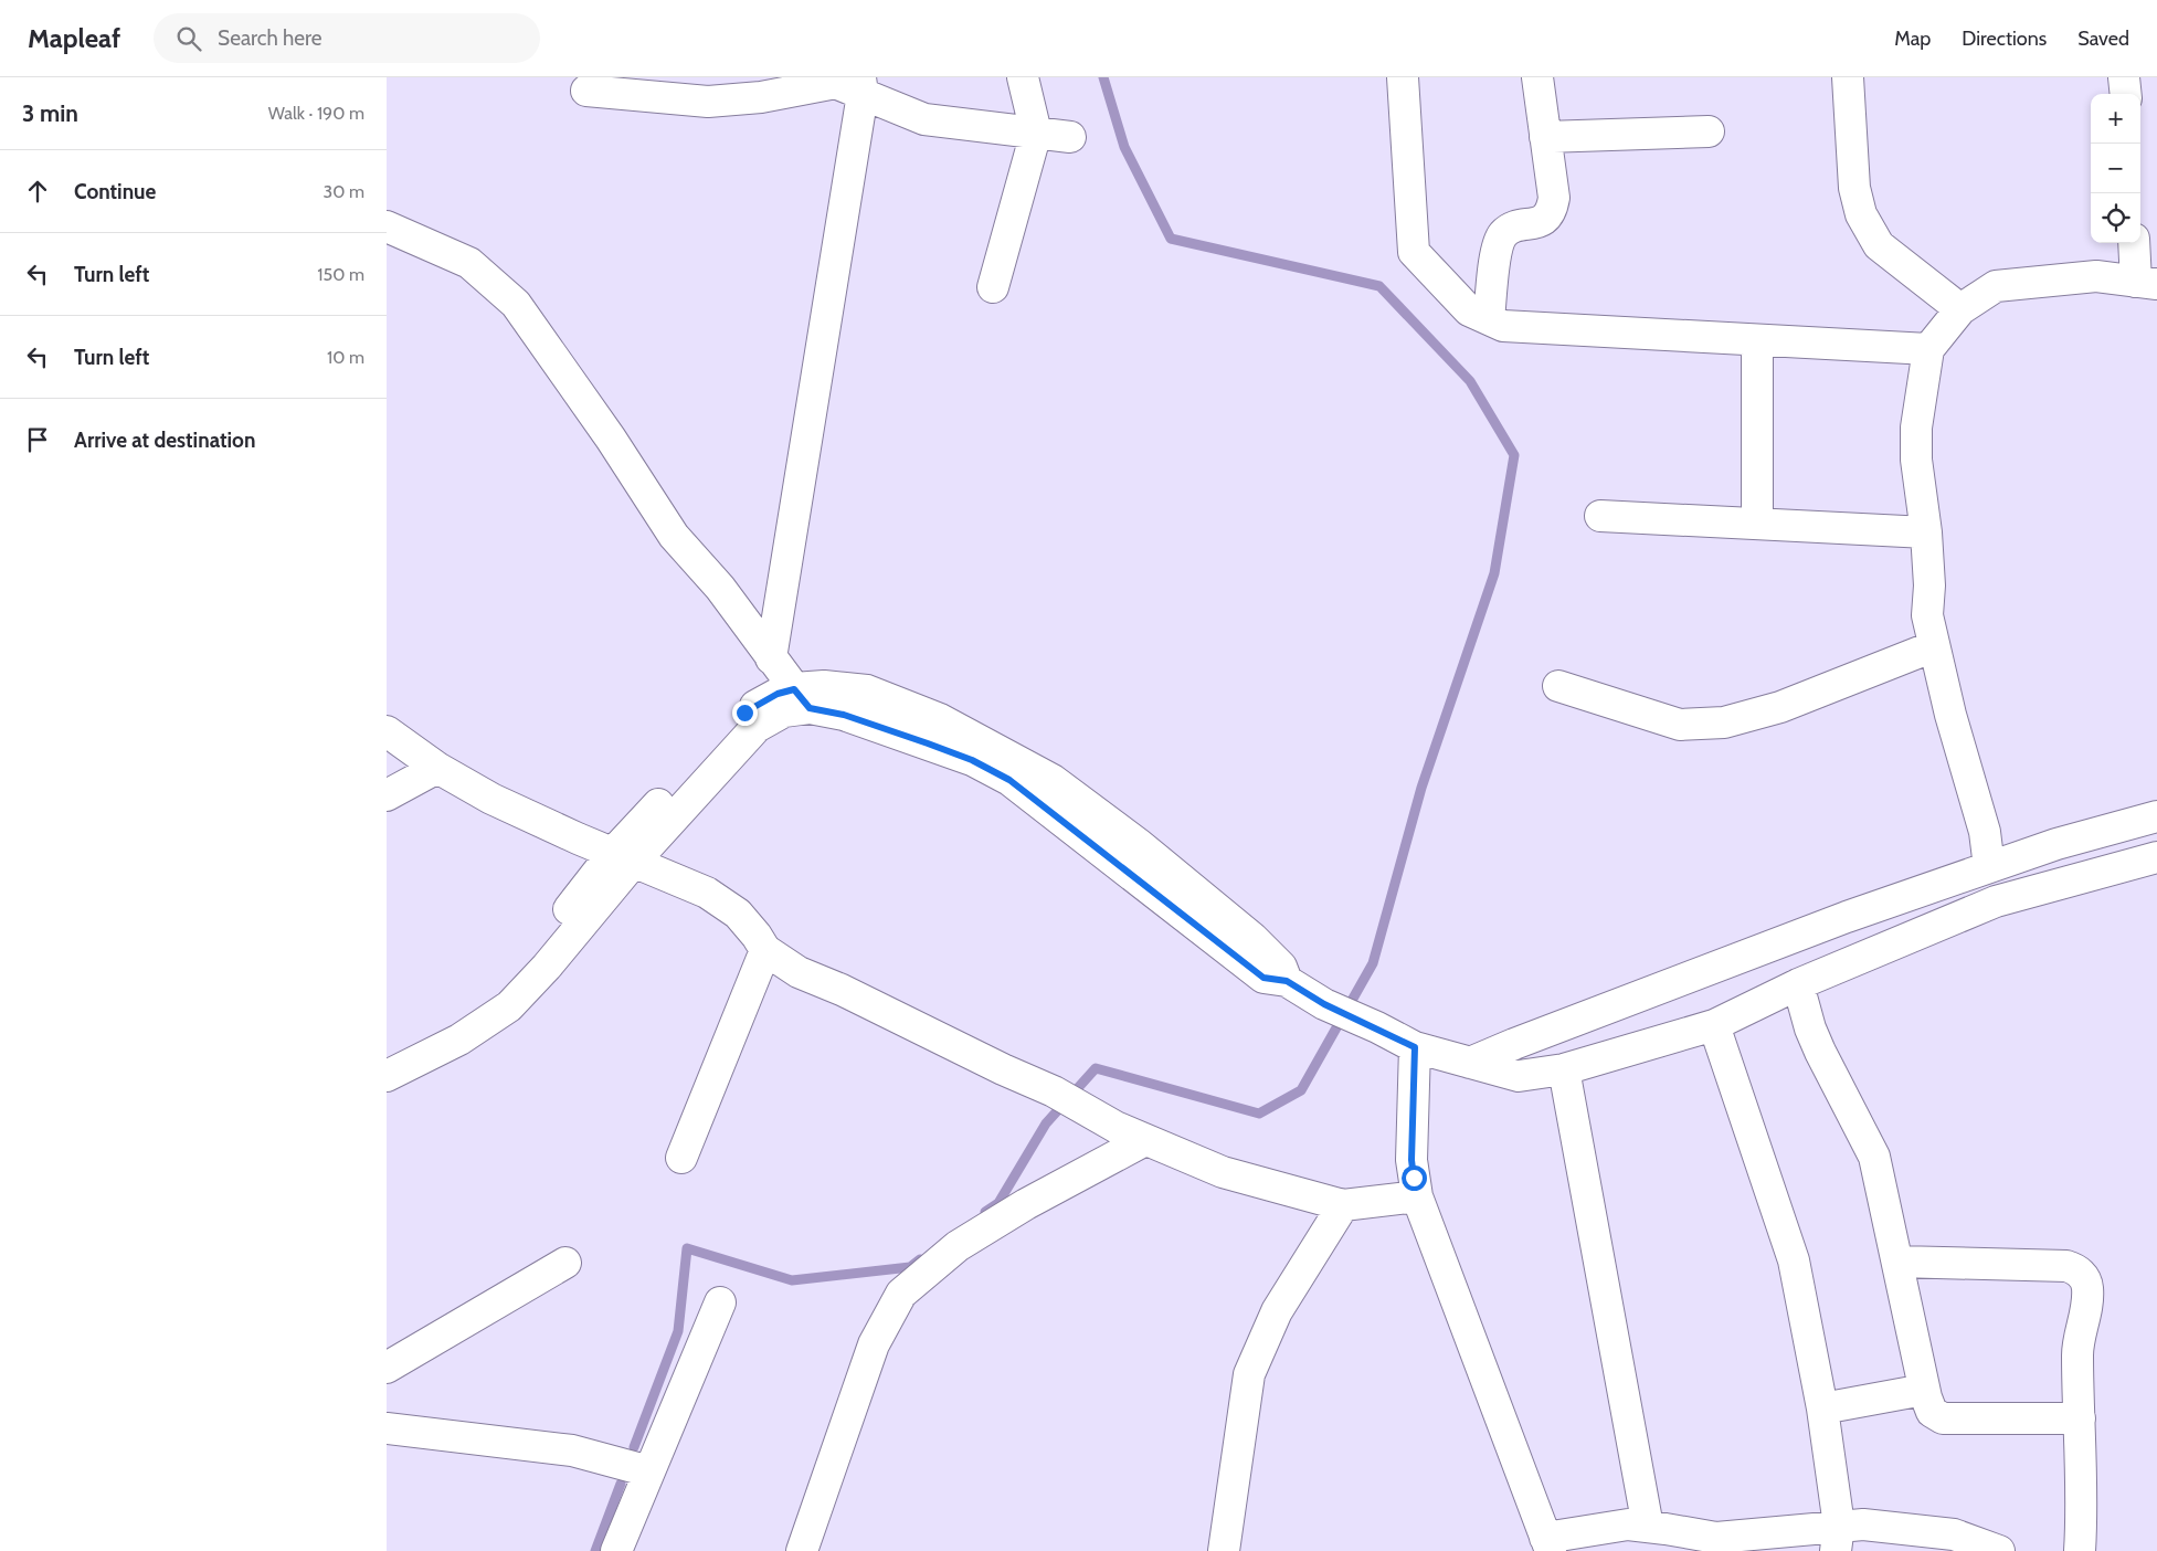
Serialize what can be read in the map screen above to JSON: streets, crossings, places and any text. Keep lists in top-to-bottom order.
{
  "page": {
    "header": "Mapleaf",
    "search": "Search here",
    "nav": ["Map", "Directions", "Saved"],
    "heading": ["3 min", "Walk · 190 m"],
    "map_buttons": ["+", "−"],
    "list": [
      ["Continue", "30 m"],
      ["Turn left", "150 m"],
      ["Turn left", "10 m"],
      "Arrive at destination"
    ]
  }
}
